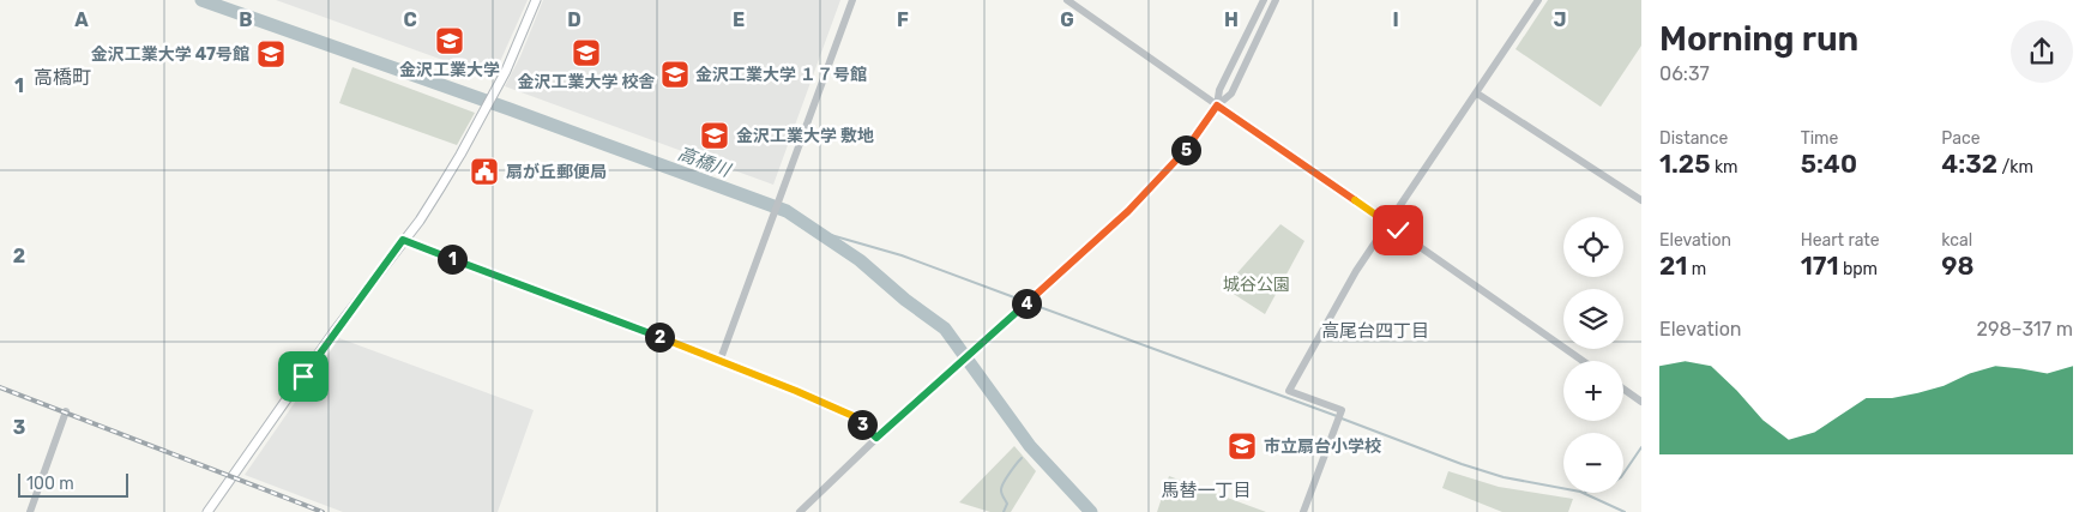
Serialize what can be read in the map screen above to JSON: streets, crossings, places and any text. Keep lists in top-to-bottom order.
{
  "districts": ["高橋町", "高尾台四丁目", "馬替一丁目"],
  "water": ["高橋川"],
  "parks": ["城谷公園"],
  "places": {
    "school or university": [
      "金沢工業大学",
      "金沢工業大学 校舎",
      "金沢工業大学 47号館",
      "金沢工業大学 １７号館",
      "金沢工業大学 敷地",
      "市立扇台小学校"
    ],
    "public building": ["扇が丘郵便局"]
  },
  "scale_bar": "100 m",
  "page": {
    "heading": ["Morning run", "06:37"],
    "stats": [
      ["Distance", "1.25 km"],
      ["Time", "5:40"],
      ["Pace", "4:32 /km"],
      ["Elevation", "21 m"],
      ["Heart rate", "171 bpm"],
      ["kcal", "98"]
    ],
    "pins": [
      "5",
      "1",
      "4",
      "2",
      "3"
    ],
    "map_buttons": ["+", "−"],
    "chart": ["Elevation", "298–317 m"],
    "scale": "100 m"
  },
  "grid": {
    "columns": [
      "A",
      "B",
      "C",
      "D",
      "E",
      "F",
      "G",
      "H",
      "I",
      "J"
    ],
    "rows": ["1", "2", "3"]
  }
}
